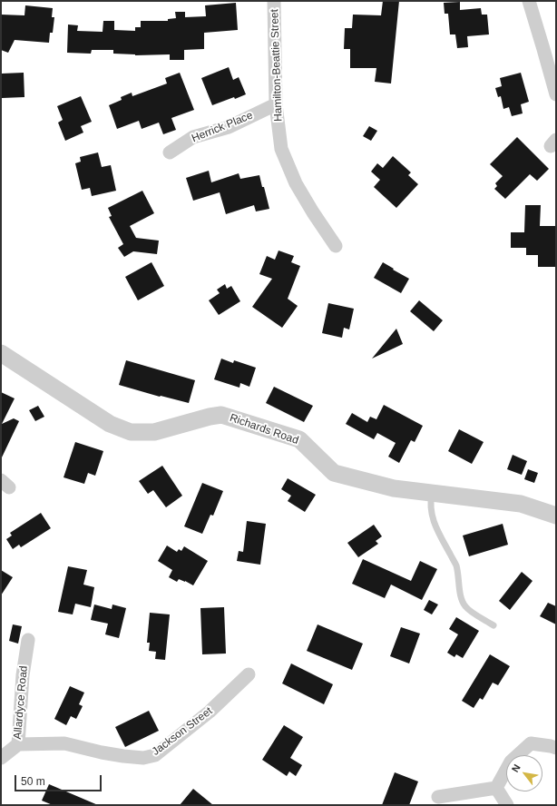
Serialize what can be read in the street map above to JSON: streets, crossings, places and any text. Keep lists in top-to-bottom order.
{
  "streets": {
    "street": [
      "Hamilton-Beattie Street",
      "Herrick Place",
      "Richards Road",
      "Allardyce Road",
      "Jackson Street"
    ]
  },
  "crossings": [
    ["Hamilton-Beattie Street", "Herrick Place"],
    ["Allardyce Road", "Jackson Street"]
  ],
  "scale_bar": "50 m",
  "north": "top left"
}
